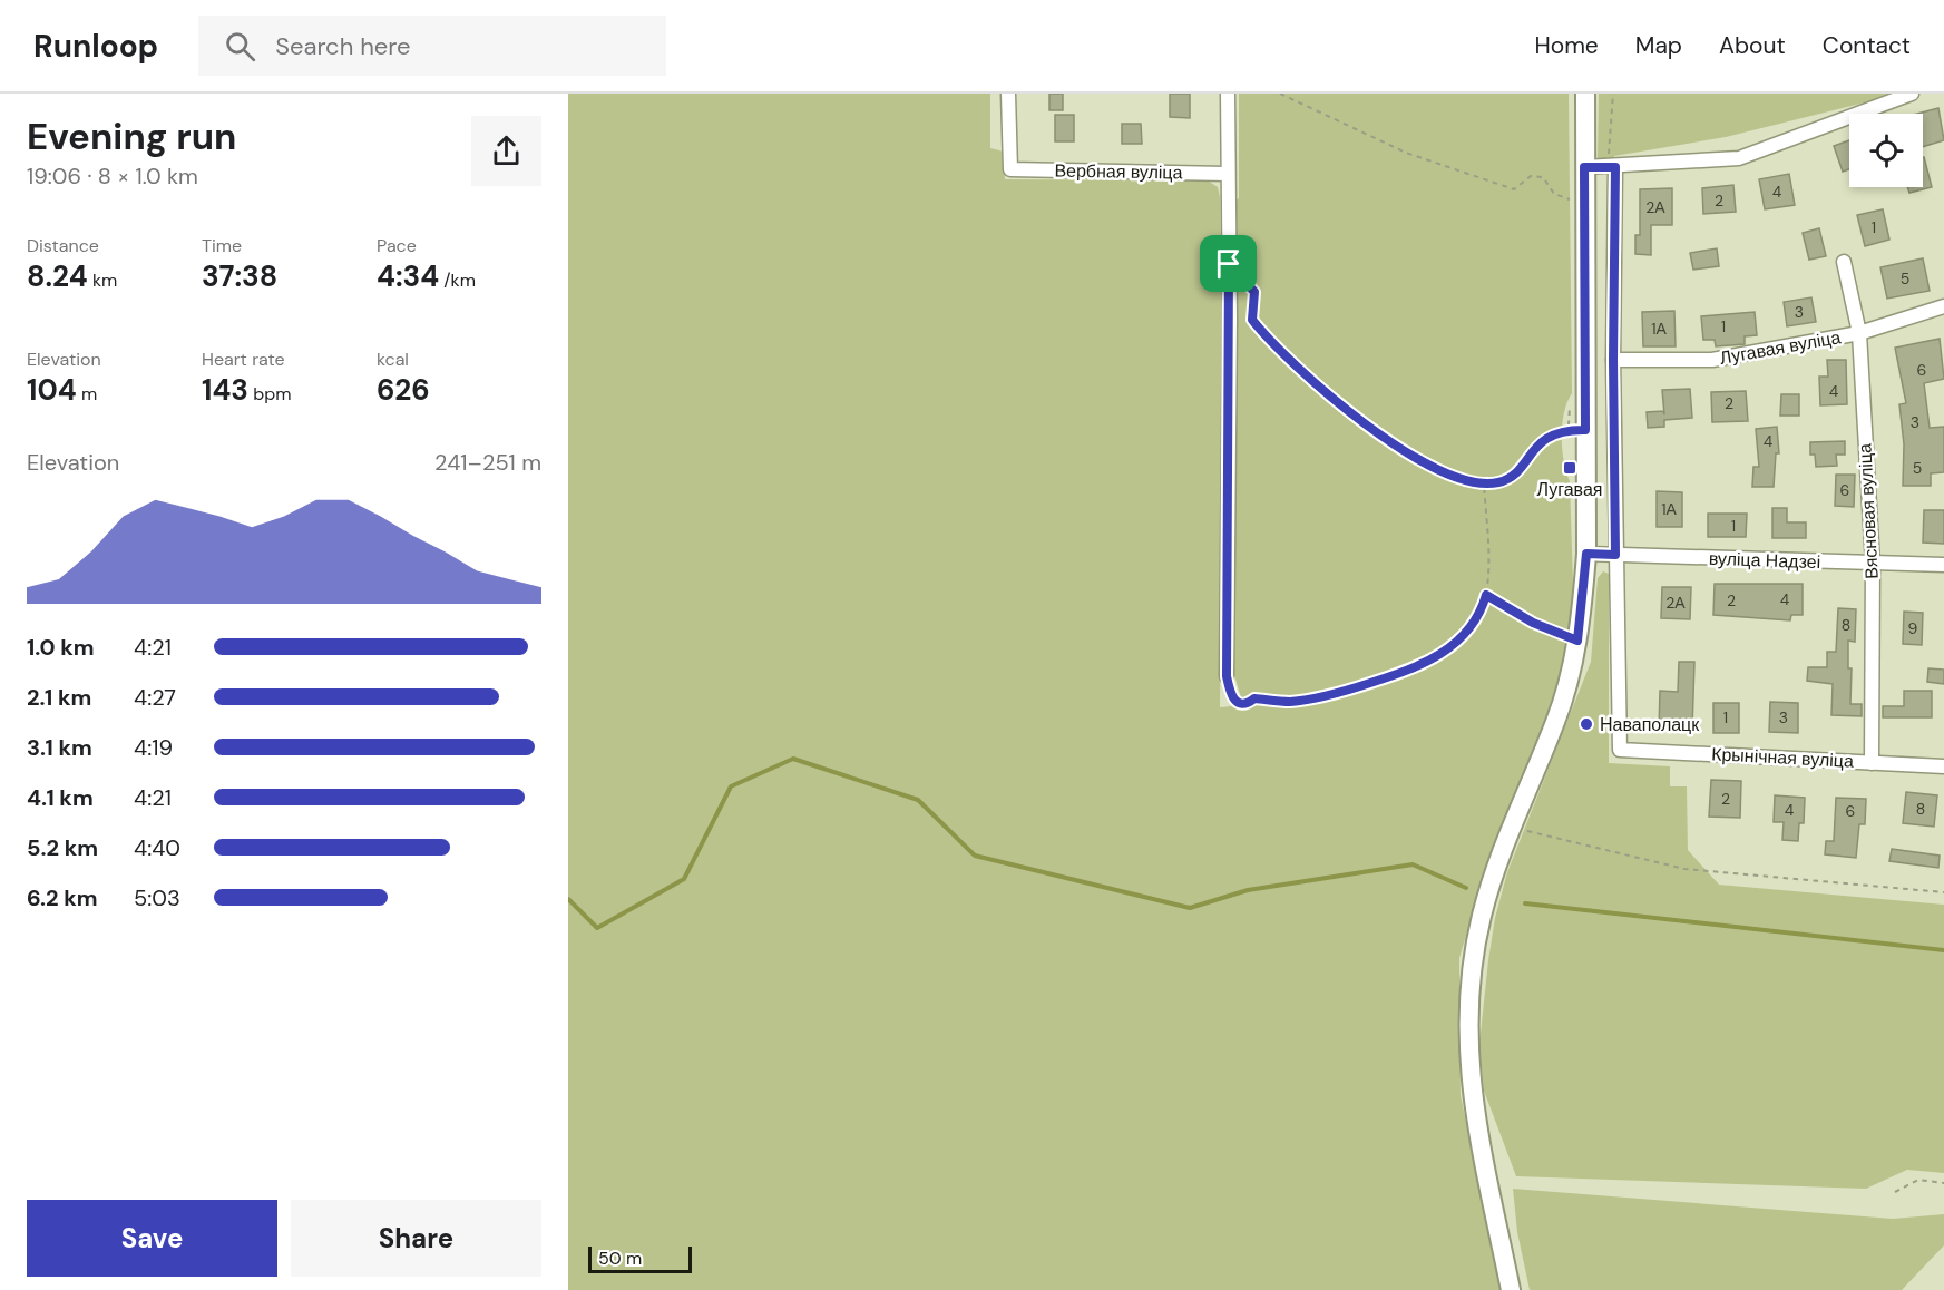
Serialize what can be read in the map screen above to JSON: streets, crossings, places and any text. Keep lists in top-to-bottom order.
{
  "streets": {
    "street": [
      "Вербная вуліца",
      "Лугавая вуліца",
      "Вясновая вуліца",
      "вуліца Надзеі",
      "Крынічная вуліца"
    ]
  },
  "crossings": [
    ["Лугавая вуліца", "Вясновая вуліца"],
    ["Вясновая вуліца", "вуліца Надзеі"],
    ["Вясновая вуліца", "Крынічная вуліца"],
    ["вуліца Надзеі", "Крынічная вуліца"]
  ],
  "places": {
    "transit": ["Лугавая"],
    "other": ["Наваполацк"]
  },
  "house_numbers": [
    "4",
    "2",
    "2А",
    "1",
    "5",
    "3",
    "1",
    "1А",
    "6",
    "4",
    "2",
    "3",
    "4",
    "5",
    "6",
    "1А",
    "1",
    "4",
    "2",
    "2А",
    "8",
    "9",
    "1",
    "3",
    "2",
    "8",
    "4",
    "6"
  ],
  "scale_bar": "50 m",
  "page": {
    "header": "Runloop",
    "search": "Search here",
    "nav": [
      "Home",
      "Map",
      "About",
      "Contact"
    ],
    "heading": ["Evening run", "19:06 · 8 × 1.0 km"],
    "stats": [
      ["Distance", "8.24 km"],
      ["Time", "37:38"],
      ["Pace", "4:34 /km"],
      ["Elevation", "104 m"],
      ["Heart rate", "143 bpm"],
      ["kcal", "626"]
    ],
    "chart": ["Elevation", "241–251 m"],
    "list": [
      {
        "name": "1.0 km",
        "note": "4:21"
      },
      {
        "name": "2.1 km",
        "note": "4:27"
      },
      {
        "name": "3.1 km",
        "note": "4:19"
      },
      {
        "name": "4.1 km",
        "note": "4:21"
      },
      {
        "name": "5.2 km",
        "note": "4:40"
      },
      {
        "name": "6.2 km",
        "note": "5:03"
      }
    ],
    "buttons": ["Save", "Share"],
    "scale": "50 m"
  }
}
